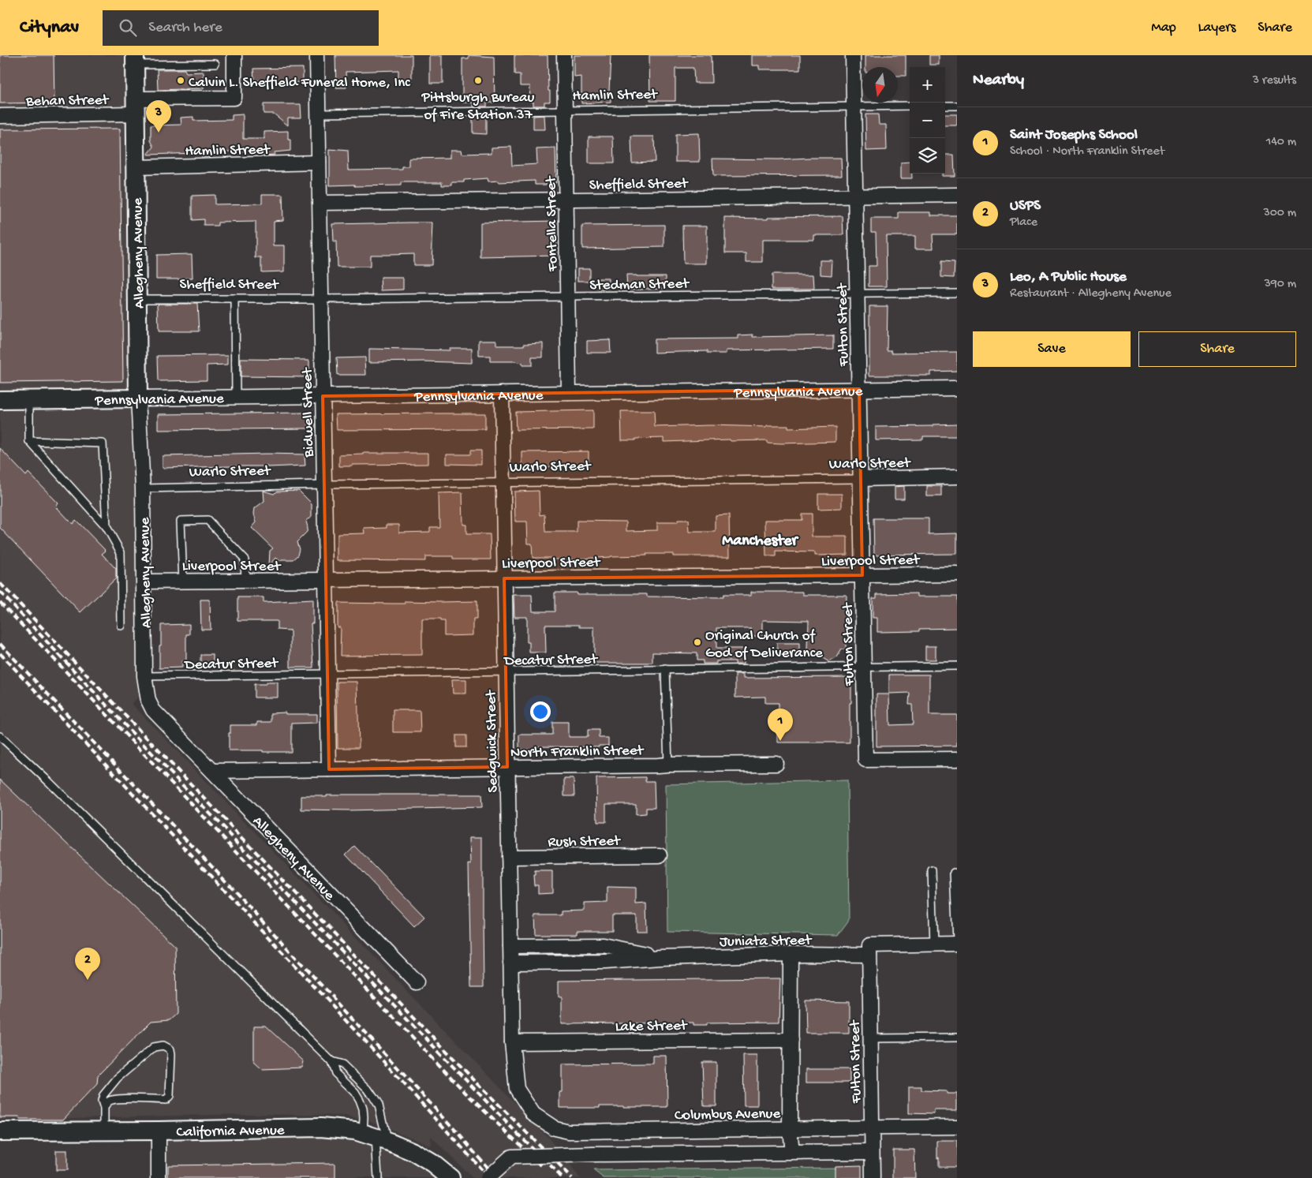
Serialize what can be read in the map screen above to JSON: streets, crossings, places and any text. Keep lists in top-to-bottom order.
{
  "streets": {
    "street": [
      "Hamlin Street",
      "Behan Street",
      "Sheffield Street",
      "Fontella Street",
      "Allegheny Avenue",
      "Fulton Street",
      "Pennsylvania Avenue",
      "Bidwell Street",
      "Warlo Street",
      "Liverpool Street",
      "Sedgwick Street",
      "North Franklin Street",
      "Rush Street",
      "Juniata Street",
      "Lake Street",
      "Columbus Avenue",
      "California Avenue"
    ],
    "lane": ["Stedman Street", "Decatur Street"]
  },
  "crossings": [
    ["Hamlin Street", "Fontella Street"],
    ["Hamlin Street", "Allegheny Avenue"],
    ["Hamlin Street", "Fulton Street"],
    ["Hamlin Street", "Bidwell Street"],
    ["Behan Street", "Allegheny Avenue"],
    ["Sheffield Street", "Fontella Street"],
    ["Sheffield Street", "Allegheny Avenue"],
    ["Sheffield Street", "Stedman Street"],
    ["Sheffield Street", "Fulton Street"],
    ["Sheffield Street", "Bidwell Street"],
    ["Fontella Street", "Stedman Street"],
    ["Fontella Street", "Pennsylvania Avenue"],
    ["Allegheny Avenue", "Pennsylvania Avenue"],
    ["Allegheny Avenue", "Warlo Street"],
    ["Allegheny Avenue", "Liverpool Street"],
    ["Allegheny Avenue", "Decatur Street"],
    ["Allegheny Avenue", "North Franklin Street"],
    ["Stedman Street", "Fulton Street"],
    ["Stedman Street", "Bidwell Street"],
    ["Fulton Street", "Pennsylvania Avenue"],
    ["Fulton Street", "Warlo Street"],
    ["Fulton Street", "Liverpool Street"],
    ["Fulton Street", "Decatur Street"],
    ["Fulton Street", "Juniata Street"],
    ["Fulton Street", "Columbus Avenue"],
    ["Pennsylvania Avenue", "Bidwell Street"],
    ["Pennsylvania Avenue", "Sedgwick Street"],
    ["Bidwell Street", "Warlo Street"],
    ["Bidwell Street", "Liverpool Street"],
    ["Bidwell Street", "Decatur Street"],
    ["Bidwell Street", "North Franklin Street"],
    ["Warlo Street", "Sedgwick Street"],
    ["Liverpool Street", "Sedgwick Street"],
    ["Decatur Street", "Sedgwick Street"],
    ["Sedgwick Street", "North Franklin Street"],
    ["Sedgwick Street", "Rush Street"],
    ["Sedgwick Street", "Juniata Street"],
    ["Sedgwick Street", "Lake Street"],
    ["Sedgwick Street", "Columbus Avenue"]
  ],
  "districts": ["Manchester"],
  "places": ["Calvin L. Sheffield Funeral Home, Inc", "Pittsburgh Bureau of Fire Station 37", "Original Church of God of Deliverance"],
  "north": "bottom",
  "page": {
    "header": "Citynav",
    "search": "Search here",
    "nav": ["Map", "Layers", "Share"],
    "heading": ["Nearby", "3 results"],
    "map_buttons": ["+", "−"],
    "pins": ["3", "1", "2"],
    "list": [
      {
        "mark": "1",
        "name": "Saint Josephs School",
        "note": "School · North Franklin Street",
        "value": "140 m"
      },
      {
        "mark": "2",
        "name": "USPS",
        "note": "Place",
        "value": "300 m"
      },
      {
        "mark": "3",
        "name": "Leo, A Public House",
        "note": "Restaurant · Allegheny Avenue",
        "value": "390 m"
      }
    ],
    "buttons": ["Save", "Share"]
  }
}
